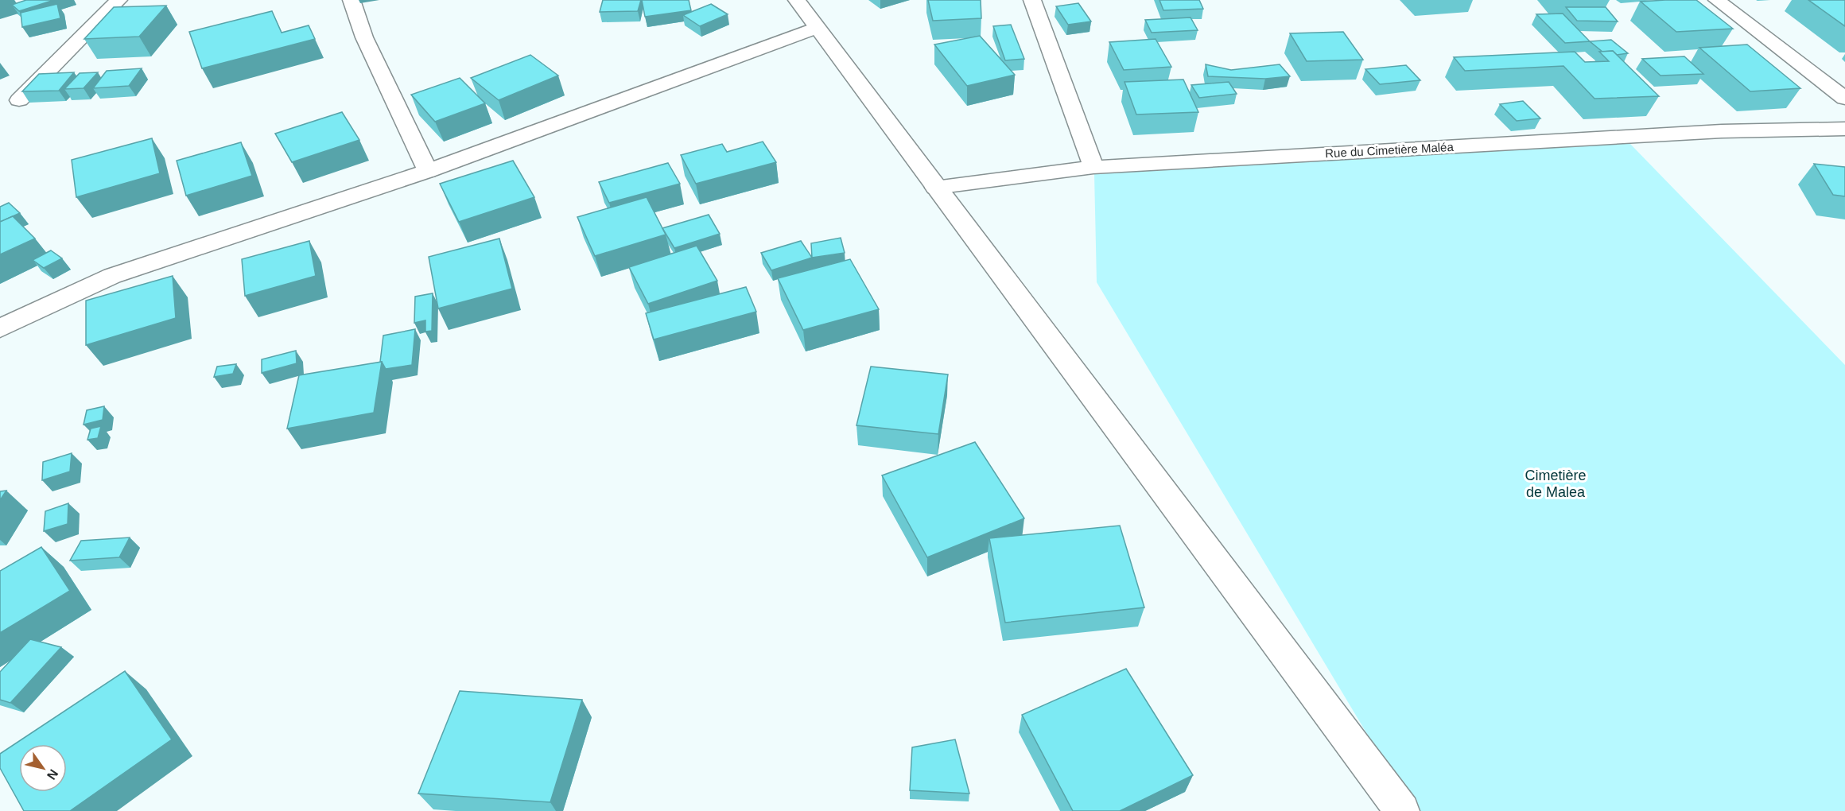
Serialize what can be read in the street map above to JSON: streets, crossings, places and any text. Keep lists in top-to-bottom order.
{
  "streets": {
    "street": ["Rue du Cimetière Maléa"]
  },
  "parks": ["Cimetière de Malea"],
  "north": "bottom right"
}
